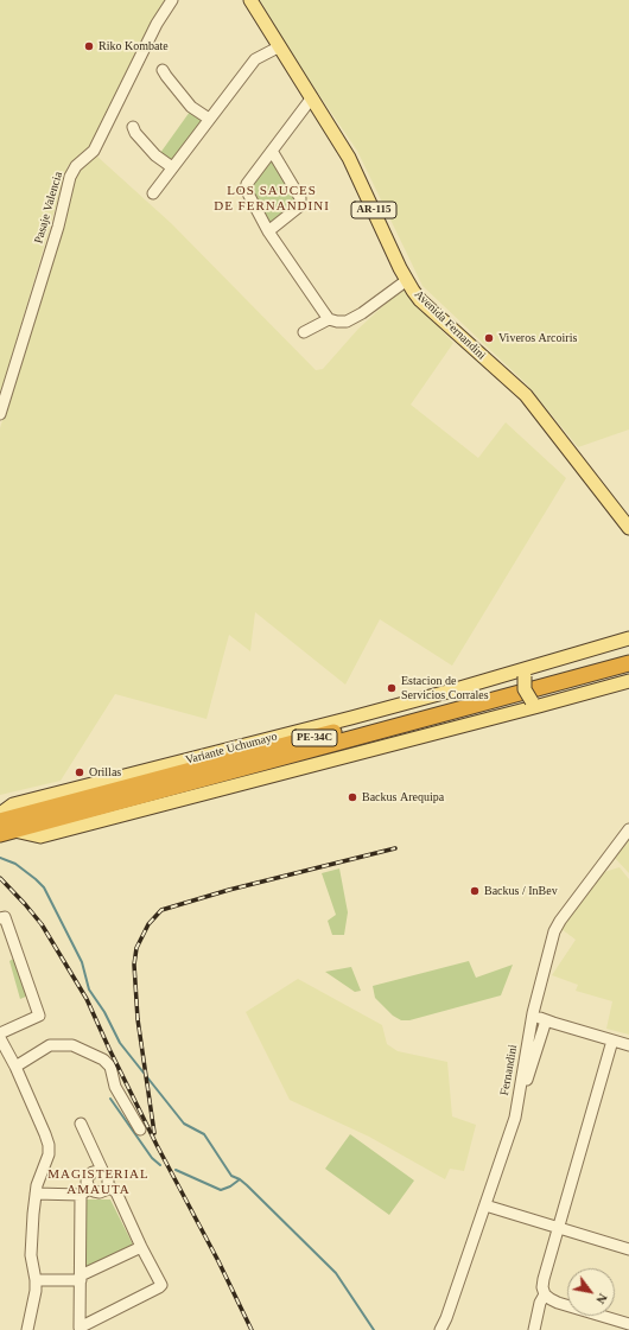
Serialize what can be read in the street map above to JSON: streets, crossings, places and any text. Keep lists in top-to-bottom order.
{
  "streets": {
    "highway": ["PE-34C", "Variante Uchumayo"],
    "main road": ["AR-115", "Avenida Fernandini"],
    "street": ["Pasaje Valencia", "Fernandini"]
  },
  "districts": ["LOS SAUCES DE FERNANDINI", "MAGISTERIAL AMAUTA"],
  "places": [
    "Riko Kombate",
    "Viveros Arcoiris",
    "Estacion de Servicios Corrales",
    "Orillas",
    "Backus Arequipa",
    "Backus / InBev"
  ],
  "north": "bottom right"
}
